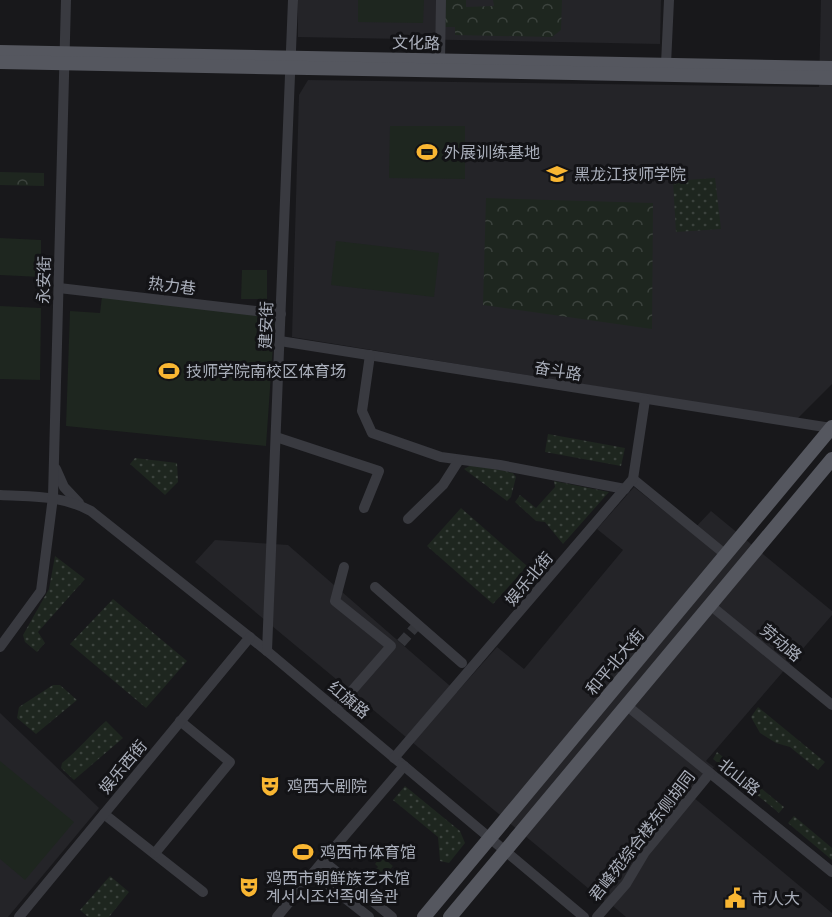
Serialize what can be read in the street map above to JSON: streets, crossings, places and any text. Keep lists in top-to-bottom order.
{
  "streets": {
    "main road": ["文化路", "和平北大街"],
    "street": [
      "永安街",
      "热力巷",
      "建安街",
      "奋斗路",
      "娱乐北街",
      "劳动路",
      "红旗路",
      "娱乐西街",
      "北山路",
      "君峰苑综合楼东侧胡同"
    ]
  },
  "crossings": [
    ["文化路", "永安街"],
    ["文化路", "建安街"],
    ["永安街", "热力巷"],
    ["热力巷", "建安街"],
    ["建安街", "奋斗路"],
    ["建安街", "红旗路"],
    ["奋斗路", "和平北大街"],
    ["娱乐北街", "红旗路"],
    ["和平北大街", "红旗路"],
    ["红旗路", "娱乐西街"],
    ["北山路", "君峰苑综合楼东侧胡同"]
  ],
  "places": {
    "sports": ["外展训练基地", "技师学院南校区体育场", "鸡西市体育馆"],
    "school or university": ["黑龙江技师学院"],
    "theatre": ["鸡西大剧院", "鸡西市朝鲜族艺术馆 계서시조선족예술관"],
    "public building": ["市人大"]
  }
}
